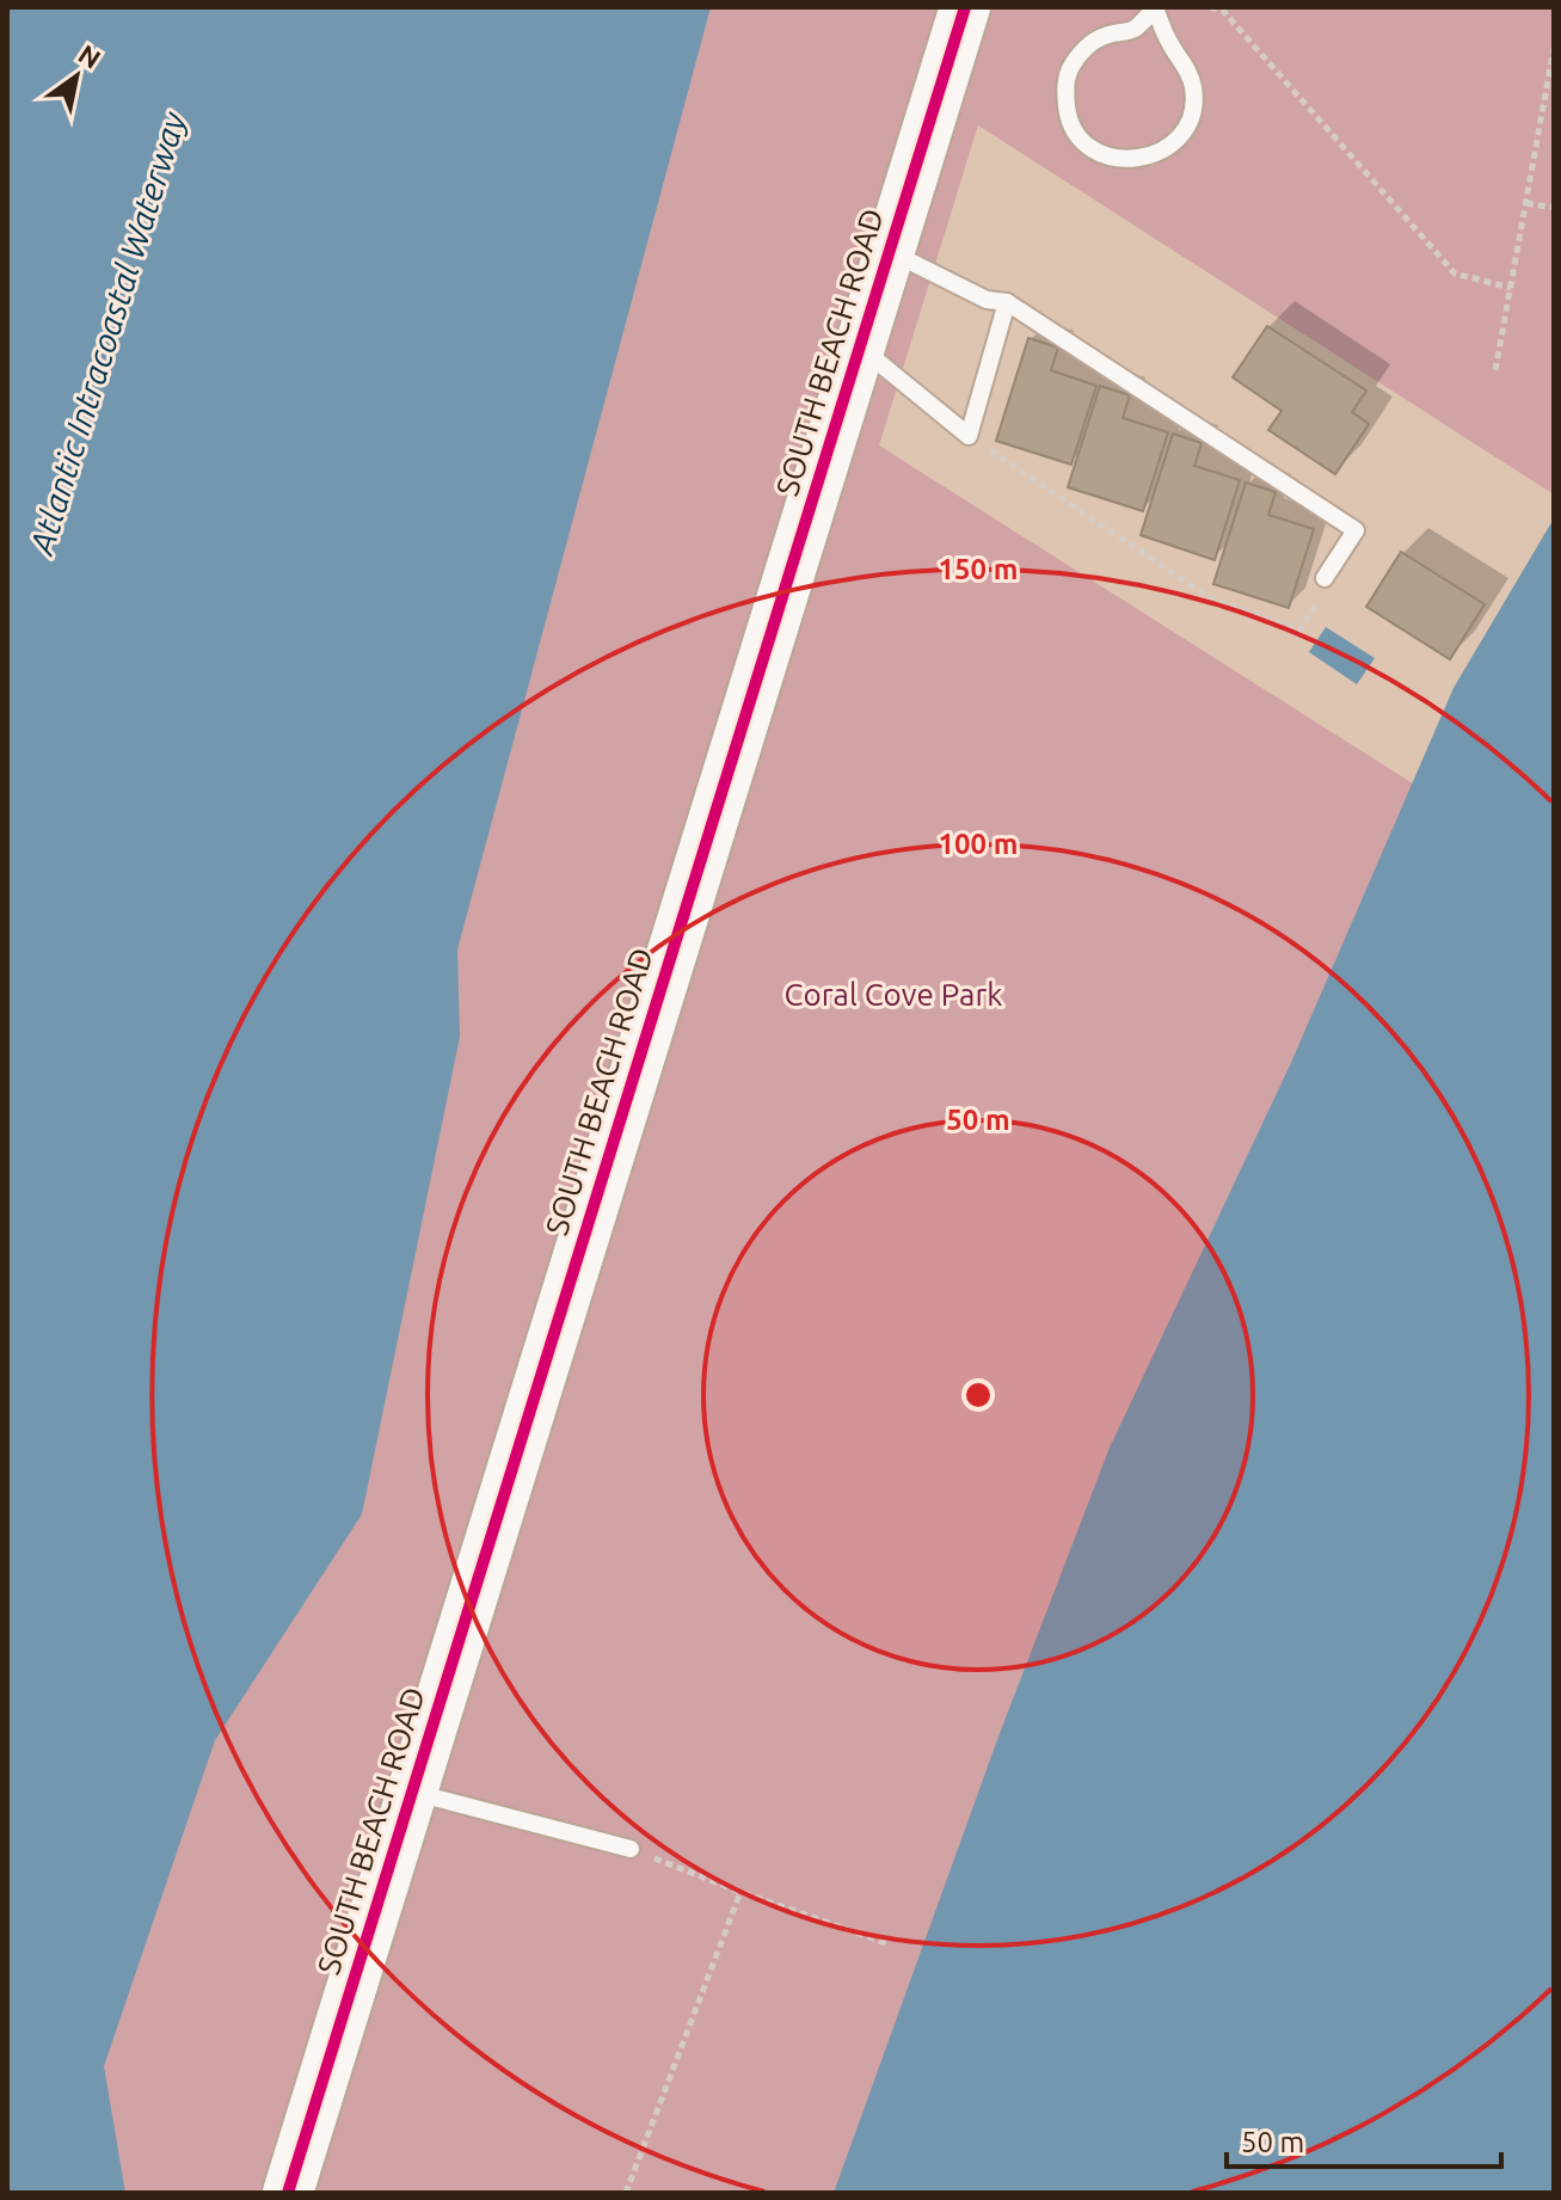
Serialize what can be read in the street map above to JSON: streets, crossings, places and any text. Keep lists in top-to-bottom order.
{
  "streets": {
    "street": ["SOUTH BEACH ROAD"]
  },
  "water": ["Atlantic Intracoastal Waterway"],
  "parks": ["Coral Cove Park"],
  "scale_bar": "50 m",
  "north": "top right",
  "rings": ["150 m", "100 m", "50 m"]
}
